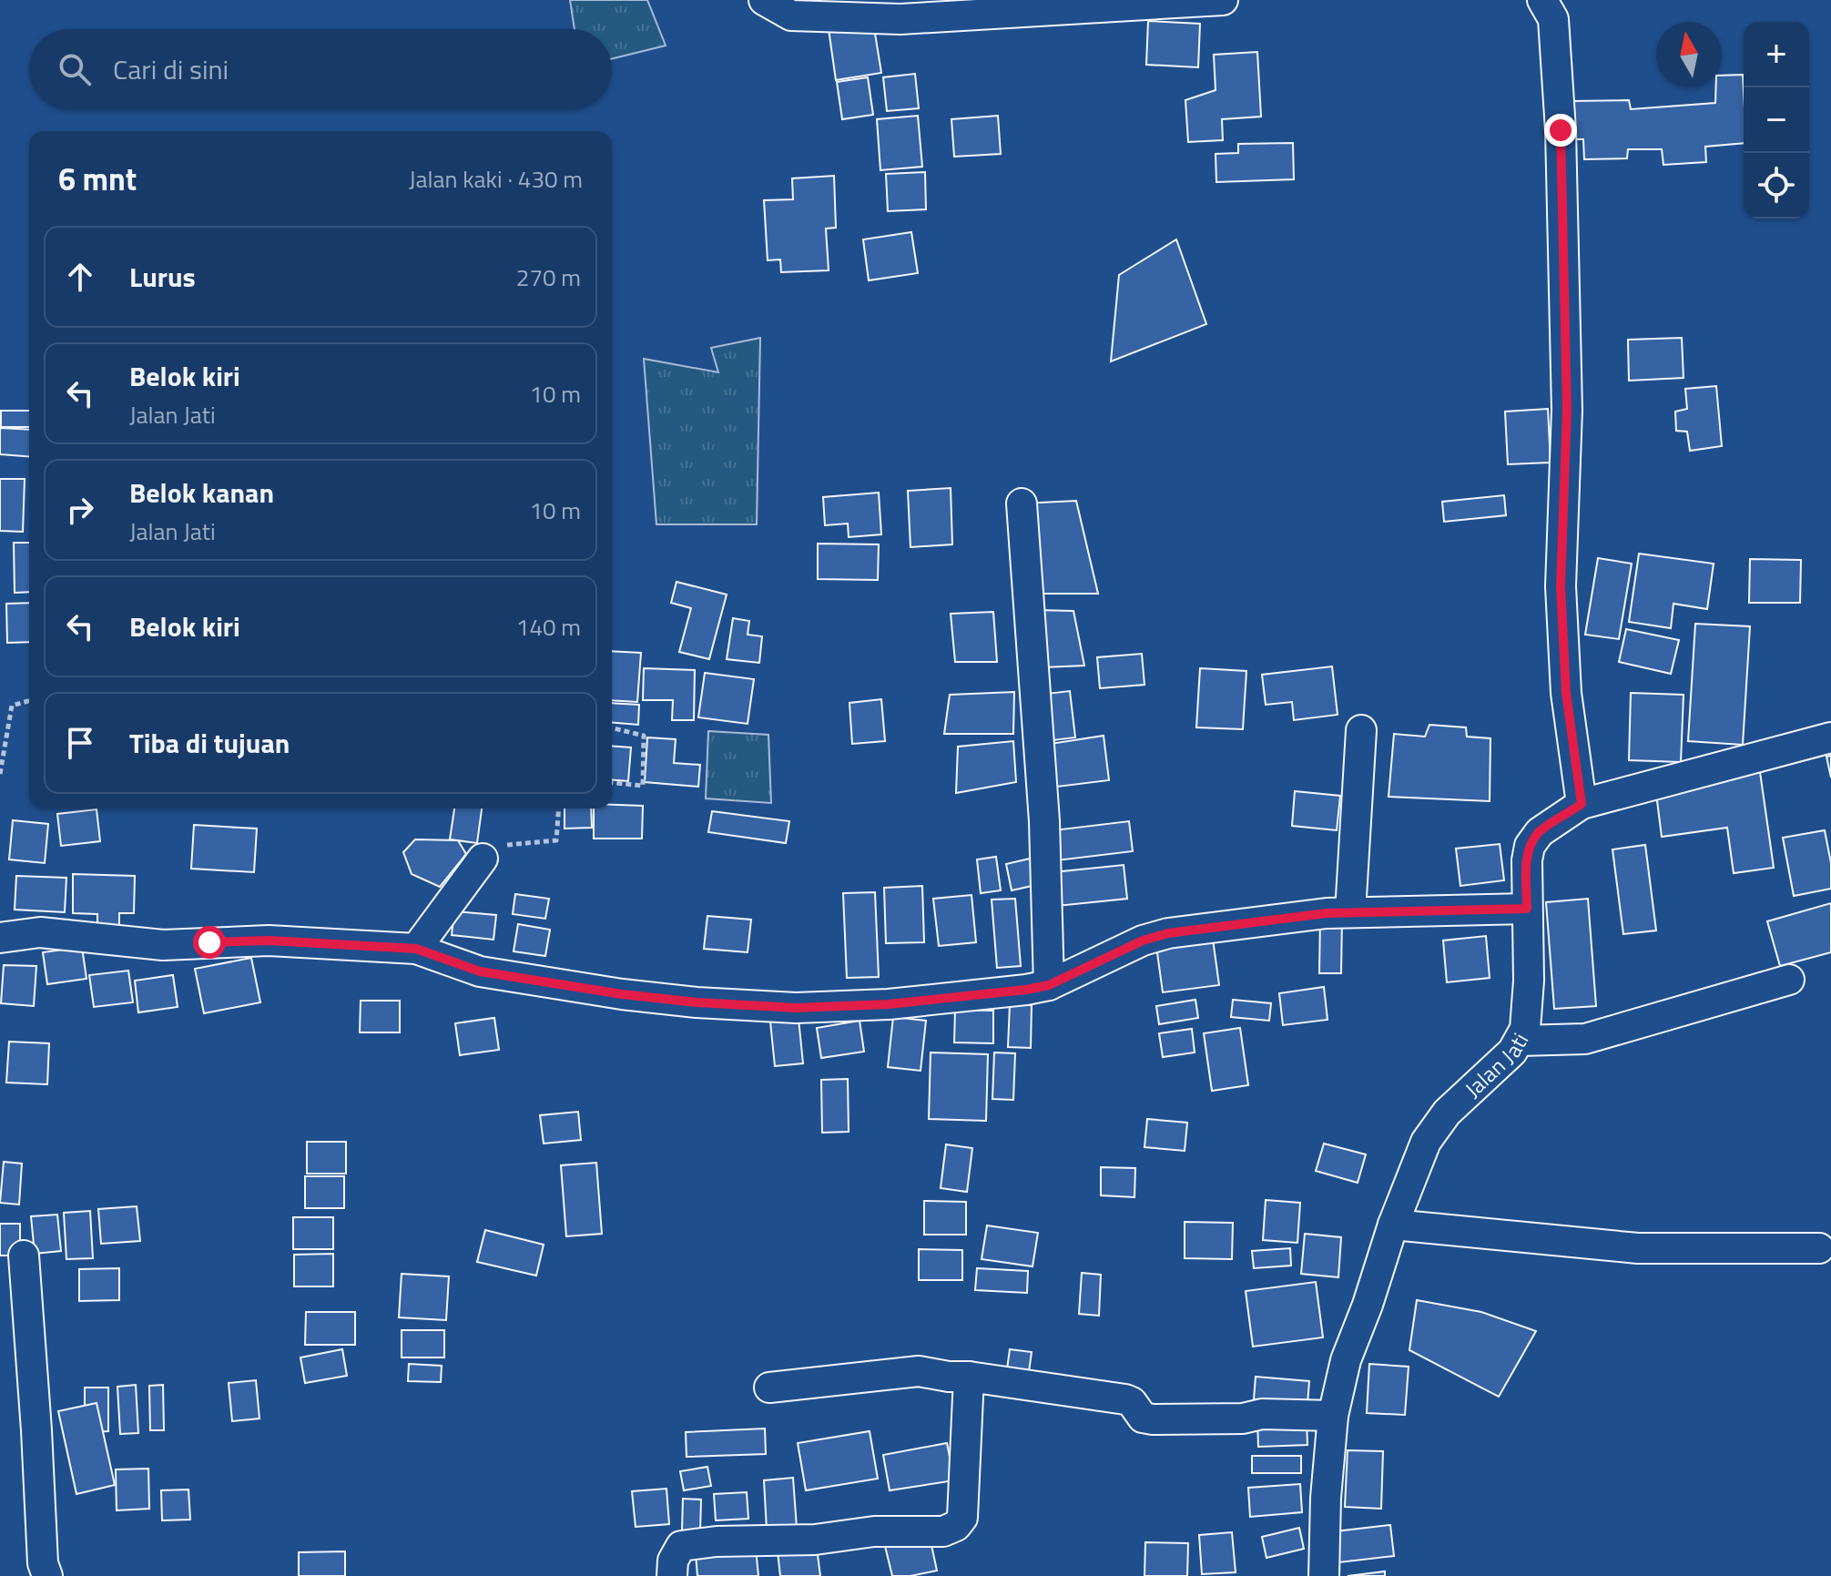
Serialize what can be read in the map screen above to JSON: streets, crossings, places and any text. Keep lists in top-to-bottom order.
{
  "streets": {
    "street": ["Jalan Jati"]
  },
  "north": "top",
  "page": {
    "map_buttons": ["+", "−"],
    "search": "Cari di sini",
    "heading": ["6 mnt", "Jalan kaki · 430 m"],
    "list": [
      ["Lurus", "270 m"],
      ["Belok kiri", "Jalan Jati", "10 m"],
      ["Belok kanan", "Jalan Jati", "10 m"],
      ["Belok kiri", "140 m"],
      "Tiba di tujuan"
    ]
  }
}
